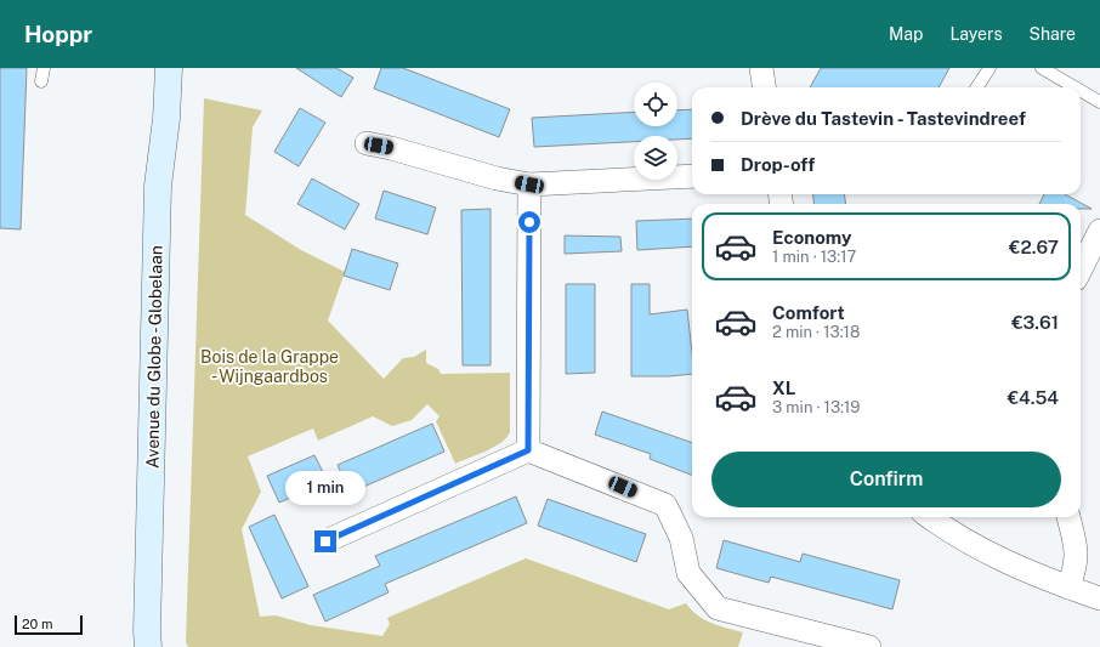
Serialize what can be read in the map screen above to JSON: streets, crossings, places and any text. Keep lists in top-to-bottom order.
{
  "streets": {
    "street": ["Avenue du Globe - Globelaan"]
  },
  "parks": ["Bois de la Grappe - Wijngaardbos"],
  "scale_bar": "20 m",
  "page": {
    "header": "Hoppr",
    "nav": ["Map", "Layers", "Share"],
    "banner": ["Drève du Tastevin - Tastevindreef", "Drop-off"],
    "list": [
      {
        "name": "Economy",
        "note": "1 min · 13:17",
        "value": "€2.67"
      },
      {
        "name": "Comfort",
        "note": "2 min · 13:18",
        "value": "€3.61"
      },
      {
        "name": "XL",
        "note": "3 min · 13:19",
        "value": "€4.54"
      }
    ],
    "buttons": "Confirm",
    "bubble": "1 min",
    "scale": "20 m"
  }
}
